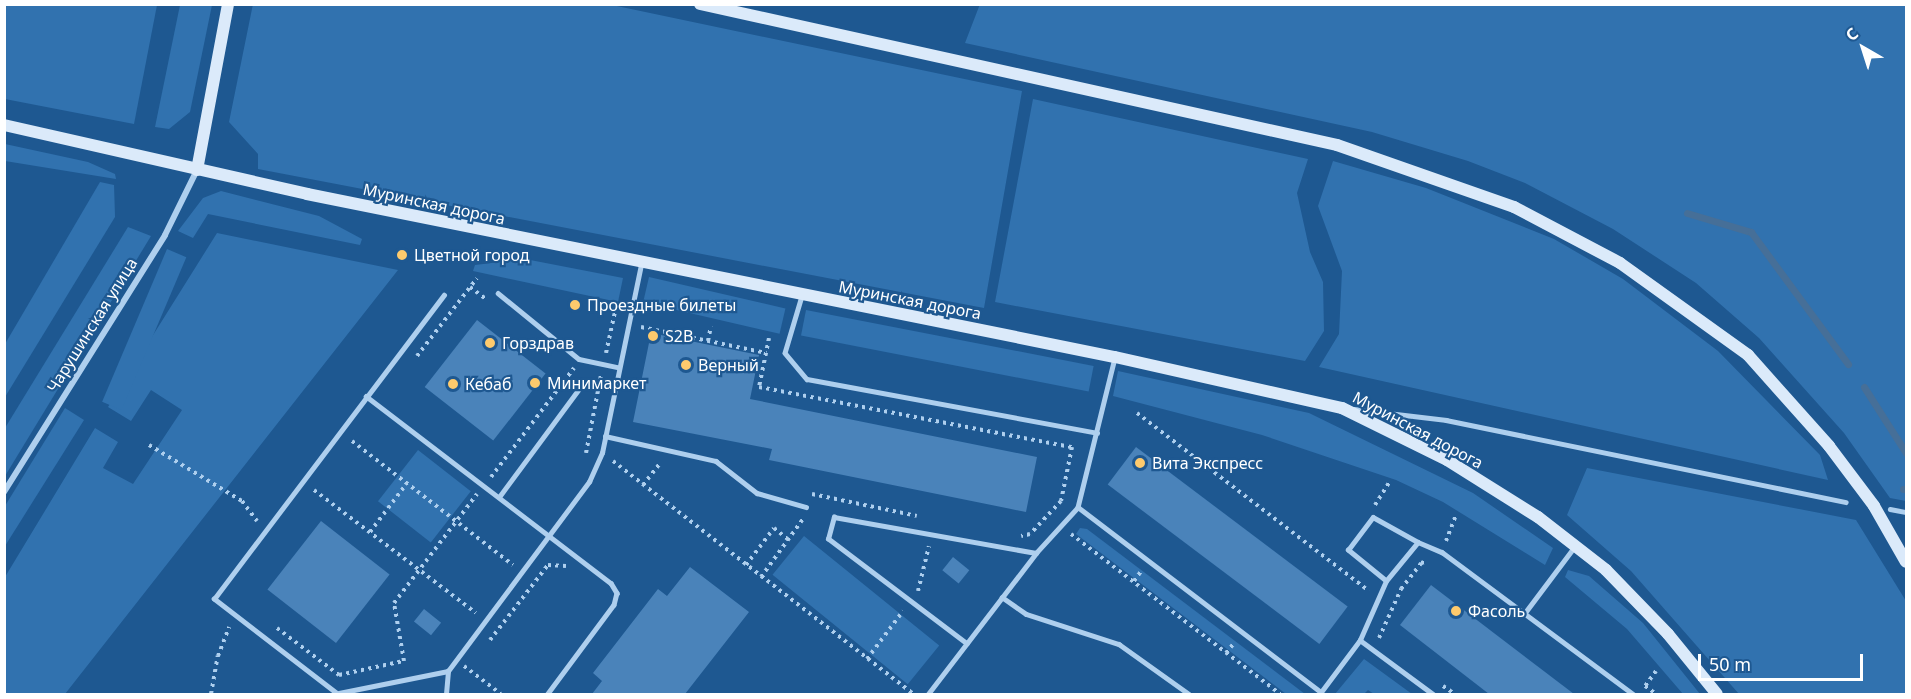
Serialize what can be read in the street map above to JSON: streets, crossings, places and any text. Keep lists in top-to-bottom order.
{
  "streets": {
    "street": ["Муринская дорога", "Чарушинская улица"]
  },
  "crossings": [
    ["Муринская дорога", "Чарушинская улица"]
  ],
  "places": [
    "Цветной город",
    "Проездные билеты",
    "S2B",
    "Горздрав",
    "Верный",
    "Минимаркет",
    "Кебаб",
    "Вита Экспресс",
    "Фасоль"
  ],
  "scale_bar": "50 m",
  "north": "top left"
}
